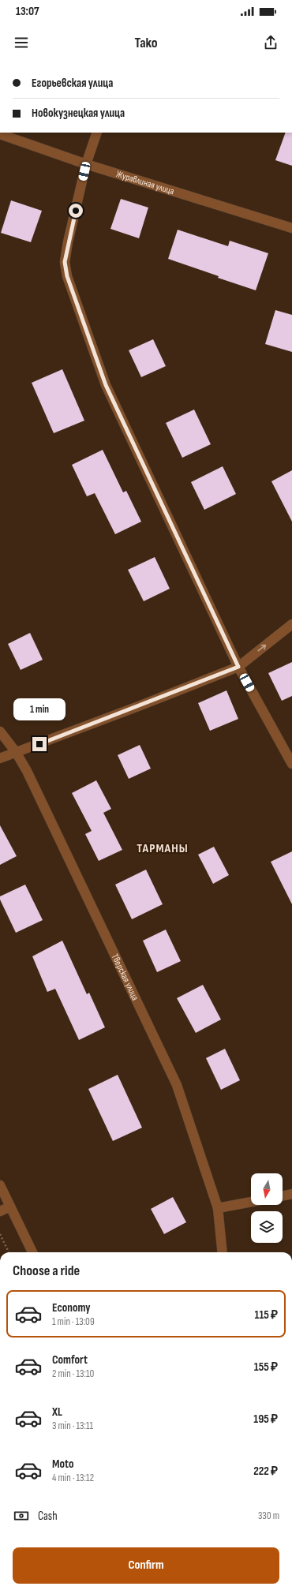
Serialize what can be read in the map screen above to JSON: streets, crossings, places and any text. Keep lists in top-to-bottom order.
{
  "streets": {
    "street": ["Журавлиная улица", "Тверская улица"]
  },
  "districts": ["ТАРМАНЫ"],
  "north": "bottom",
  "page": {
    "status": "13:07",
    "header": "Tako",
    "banner": ["Егорьевская улица", "Новокузнецкая улица"],
    "bubble": "1 min",
    "heading": "Choose a ride",
    "list": [
      {
        "name": "Economy",
        "note": "1 min · 13:09",
        "value": "115 ₽"
      },
      {
        "name": "Comfort",
        "note": "2 min · 13:10",
        "value": "155 ₽"
      },
      {
        "name": "XL",
        "note": "3 min · 13:11",
        "value": "195 ₽"
      },
      {
        "name": "Moto",
        "note": "4 min · 13:12",
        "value": "222 ₽"
      }
    ],
    "pay": ["Cash", "330 m"],
    "buttons": "Confirm"
  }
}
